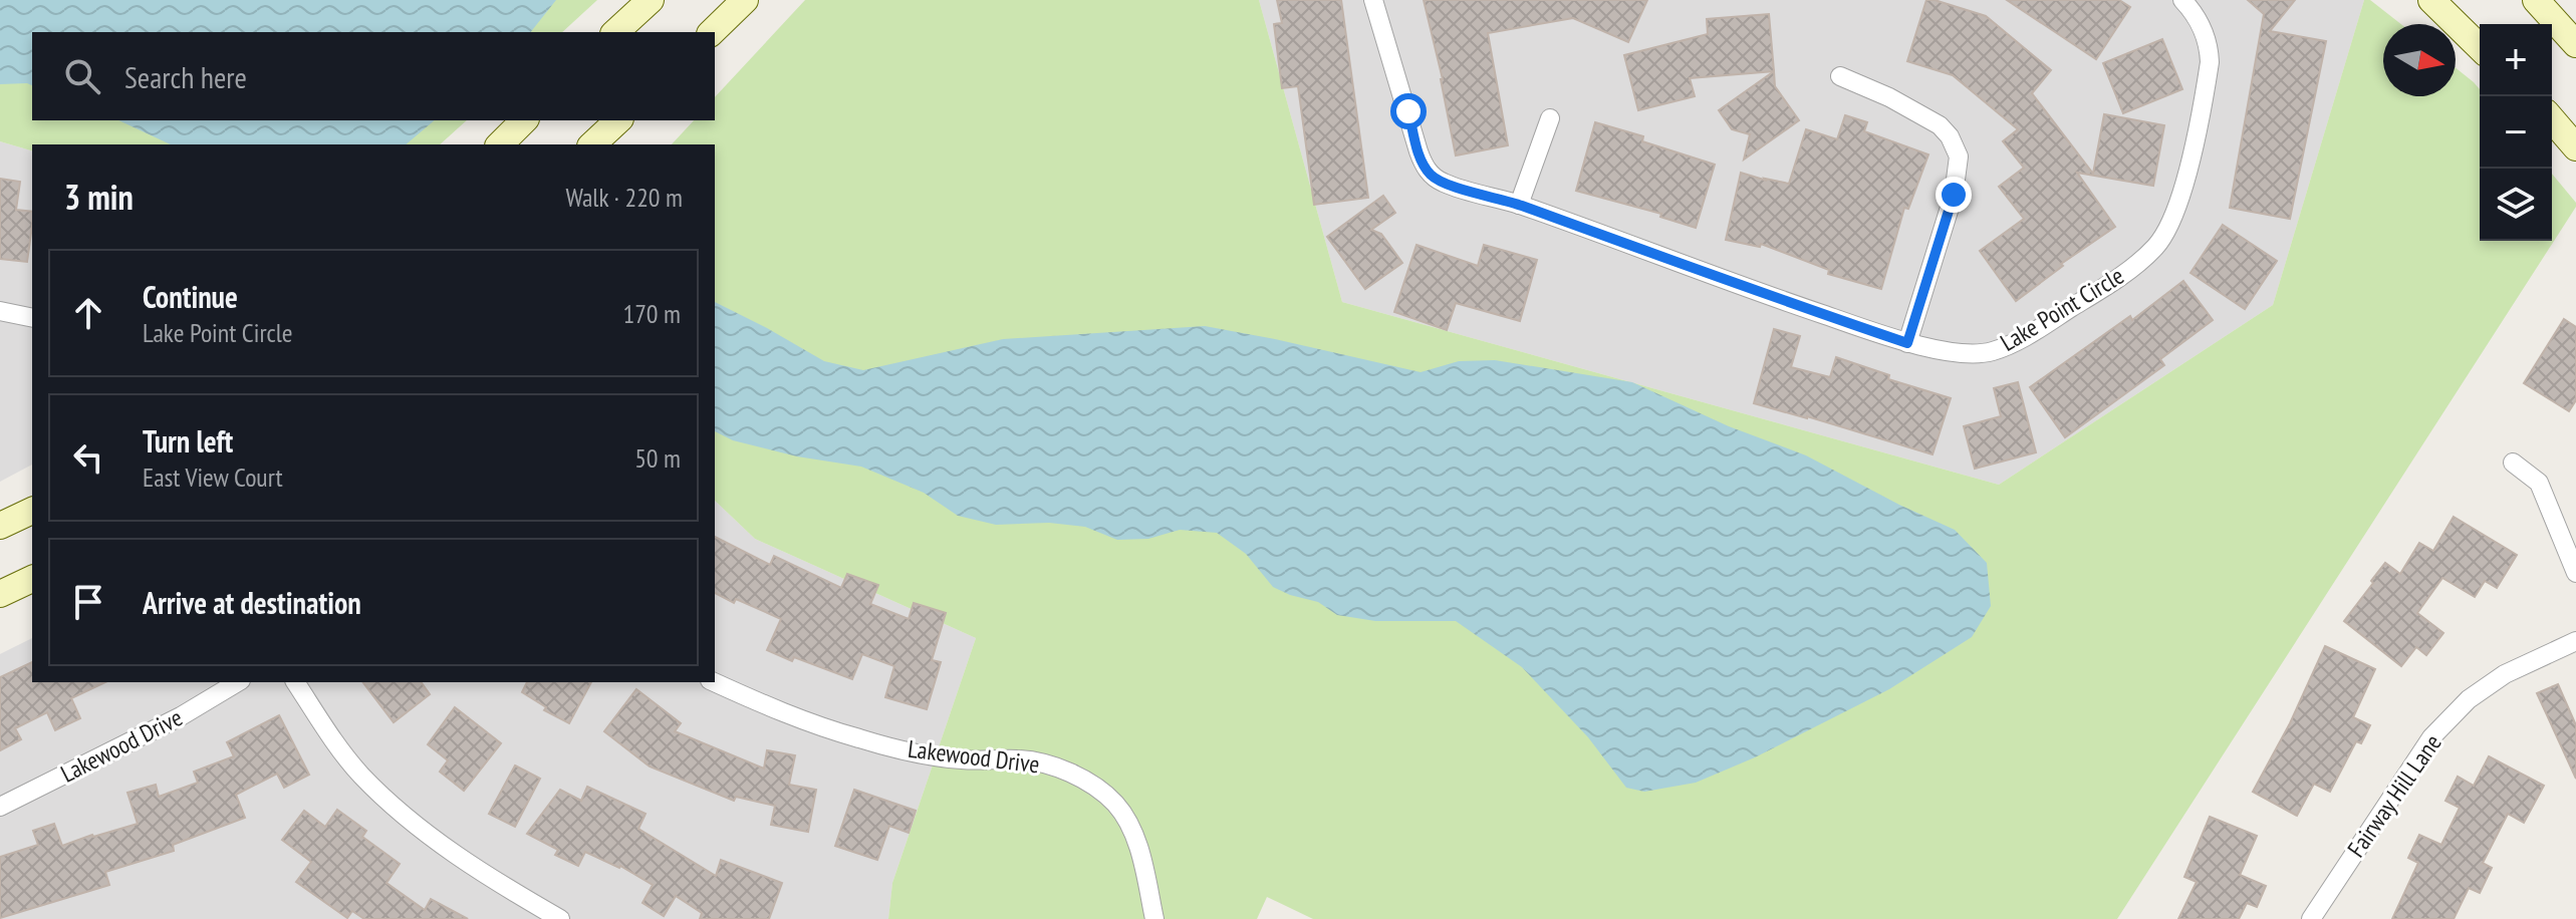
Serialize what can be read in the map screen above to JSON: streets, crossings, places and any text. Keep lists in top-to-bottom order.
{
  "streets": {
    "street": ["Lake Point Circle", "Lakewood Drive", "Fairway Hill Lane"]
  },
  "north": "right",
  "page": {
    "map_buttons": ["+", "−"],
    "search": "Search here",
    "heading": ["3 min", "Walk · 220 m"],
    "list": [
      ["Continue", "Lake Point Circle", "170 m"],
      ["Turn left", "East View Court", "50 m"],
      "Arrive at destination"
    ]
  }
}
